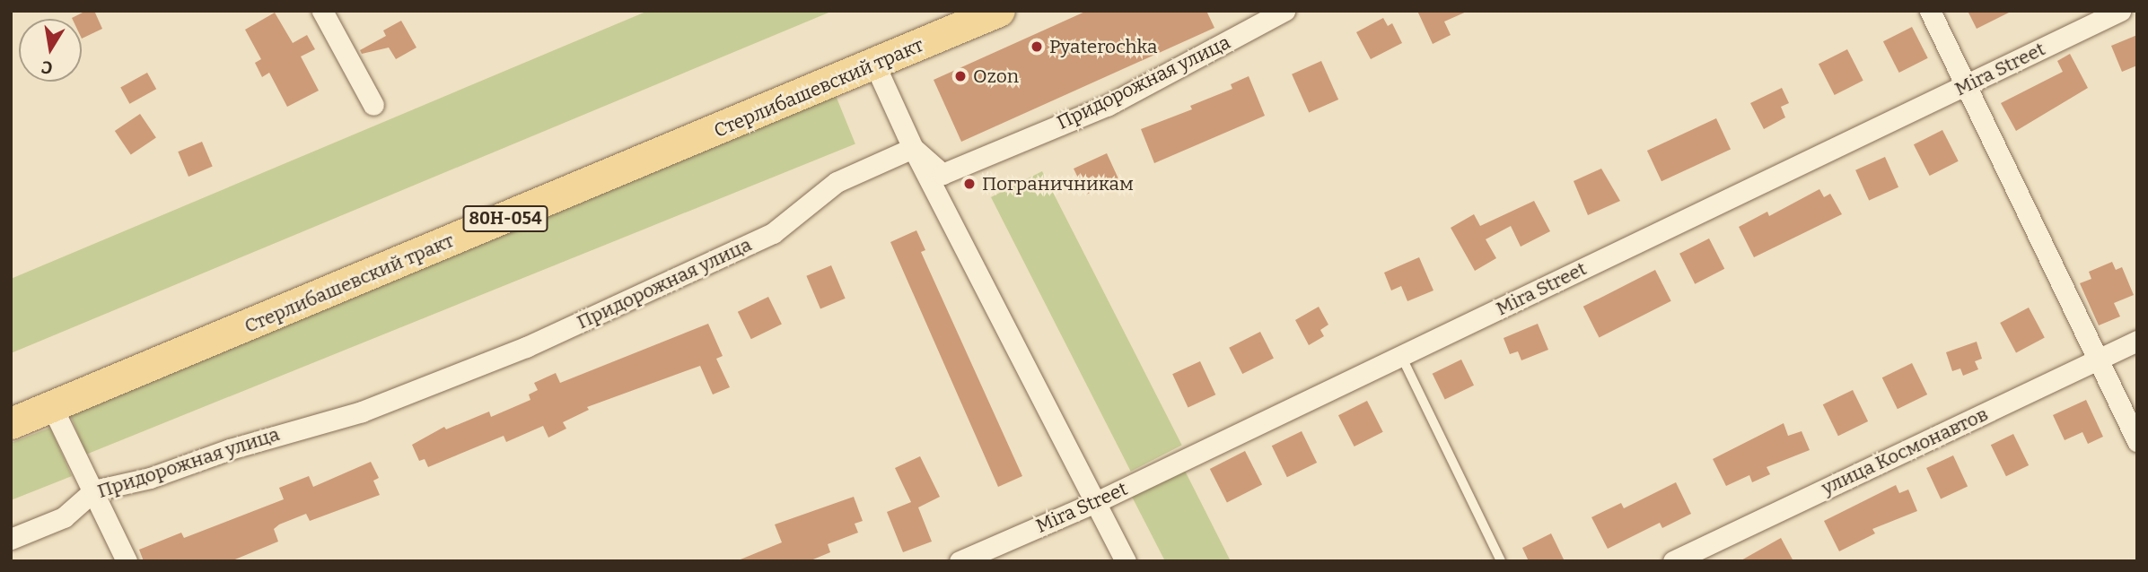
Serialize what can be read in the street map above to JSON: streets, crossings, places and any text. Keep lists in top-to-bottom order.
{
  "streets": {
    "main road": ["Стерлибашевский тракт", "80Н-054"],
    "street": ["Mira Street", "Придорожная улица", "улица Космонавтов"]
  },
  "places": ["Pyaterochka", "Ozon", "Пограничникам"],
  "north": "bottom"
}
